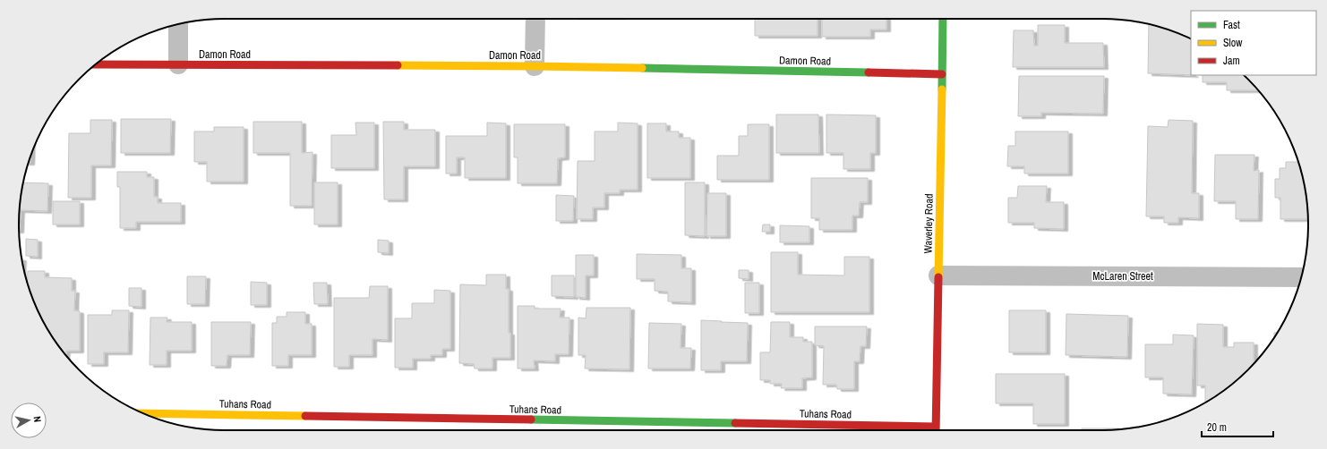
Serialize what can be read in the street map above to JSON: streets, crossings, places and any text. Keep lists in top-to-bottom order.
{
  "streets": {
    "street": [
      "Damon Road",
      "Waverley Road",
      "McLaren Street",
      "Tuhans Road"
    ]
  },
  "crossings": [
    ["Damon Road", "Waverley Road"],
    ["Waverley Road", "McLaren Street"],
    ["Waverley Road", "Tuhans Road"]
  ],
  "legend": ["Fast", "Slow", "Jam"],
  "scale_bar": "20 m",
  "north": "right"
}
